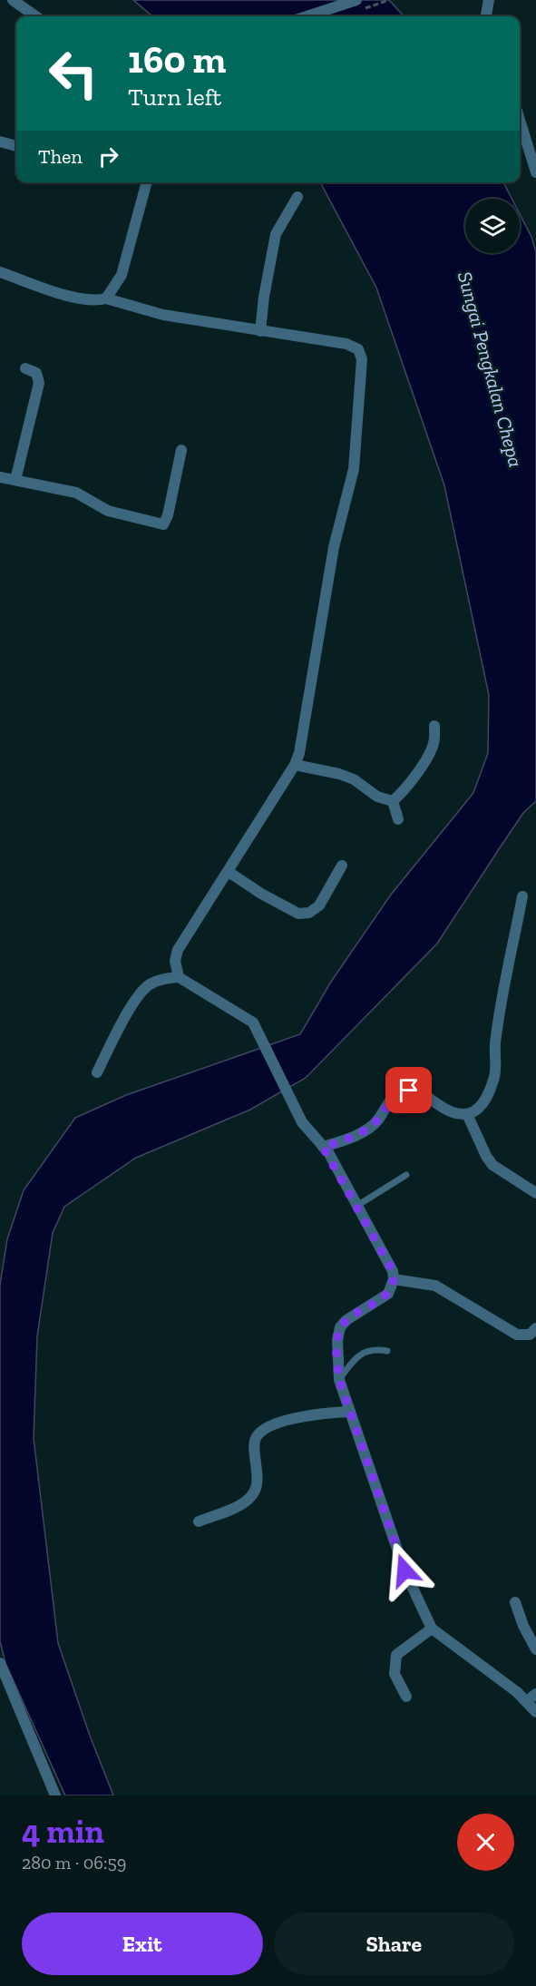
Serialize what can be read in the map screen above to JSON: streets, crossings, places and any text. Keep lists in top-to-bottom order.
{
  "water": ["Sungai Pengkalan Chepa"],
  "page": {
    "turn": ["160 m", "Turn left"],
    "then": "Then",
    "heading": ["4 min", "280 m · 06:59"],
    "buttons": ["Exit", "Share"]
  }
}
